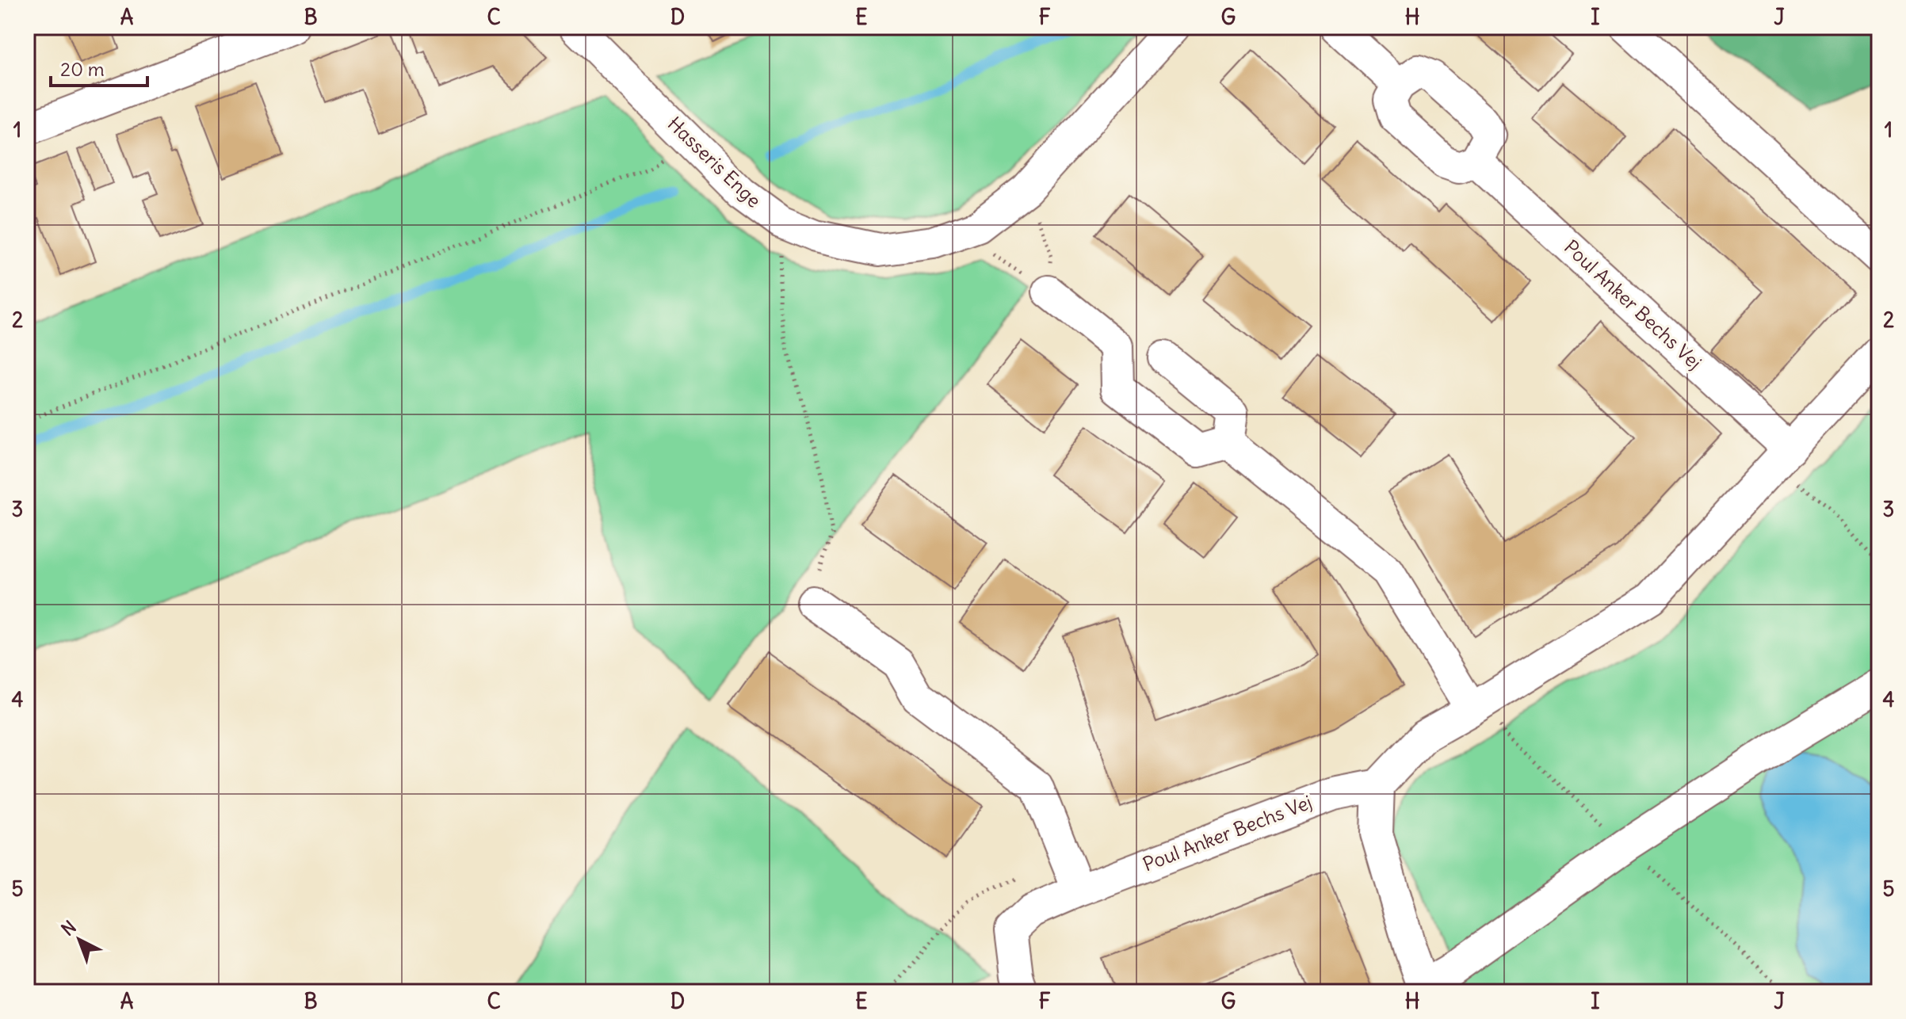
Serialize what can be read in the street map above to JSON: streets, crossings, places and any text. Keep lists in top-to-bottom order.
{
  "streets": {
    "street": ["Hasseris Enge", "Poul Anker Bechs Vej"]
  },
  "scale_bar": "20 m",
  "north": "top left",
  "grid": {
    "columns": [
      "A",
      "B",
      "C",
      "D",
      "E",
      "F",
      "G",
      "H",
      "I",
      "J"
    ],
    "rows": [
      "1",
      "2",
      "3",
      "4",
      "5"
    ]
  }
}
